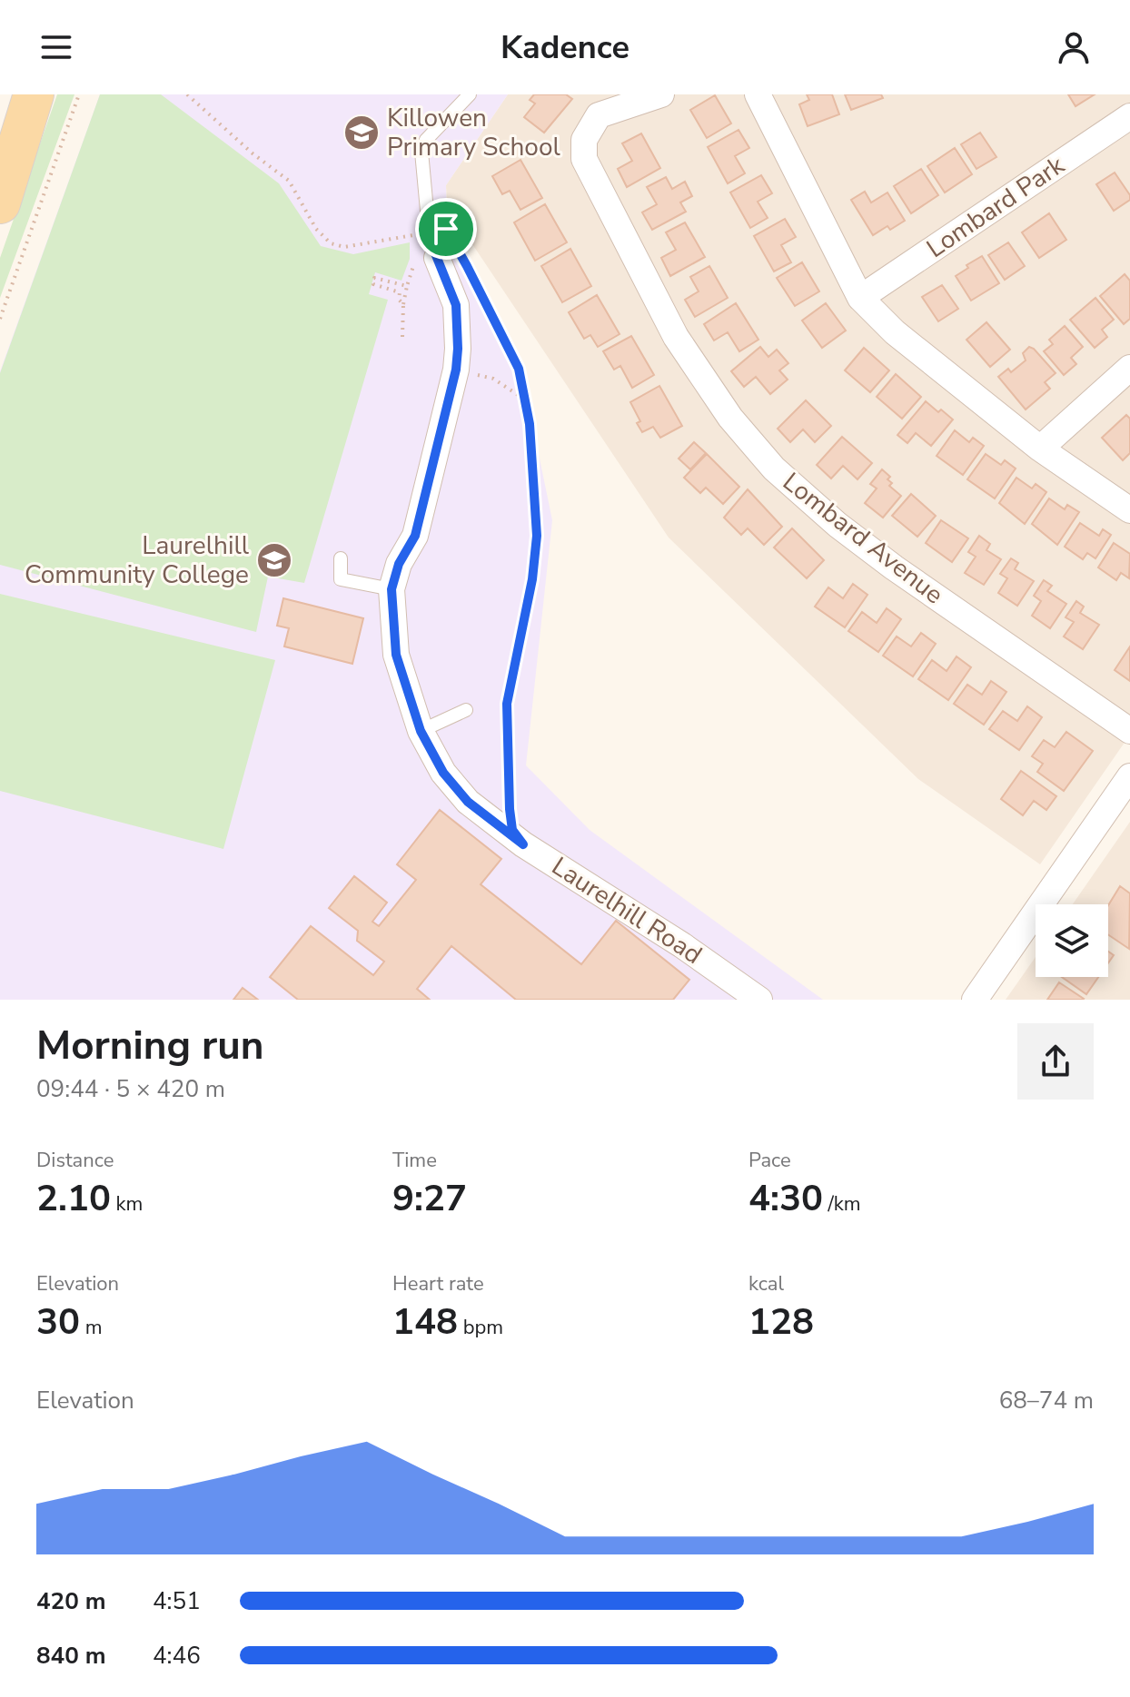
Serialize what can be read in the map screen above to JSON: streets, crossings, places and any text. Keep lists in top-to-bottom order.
{
  "streets": {
    "street": ["Lombard Park", "Lombard Avenue", "Laurelhill Road"]
  },
  "places": {
    "school or university": ["Killowen Primary School", "Laurelhill Community College"]
  },
  "page": {
    "header": "Kadence",
    "heading": ["Morning run", "09:44 · 5 × 420 m"],
    "stats": [
      ["Distance", "2.10 km"],
      ["Time", "9:27"],
      ["Pace", "4:30 /km"],
      ["Elevation", "30 m"],
      ["Heart rate", "148 bpm"],
      ["kcal", "128"]
    ],
    "chart": ["Elevation", "68–74 m"],
    "list": [
      {
        "name": "420 m",
        "note": "4:51"
      },
      {
        "name": "840 m",
        "note": "4:46"
      }
    ]
  }
}
